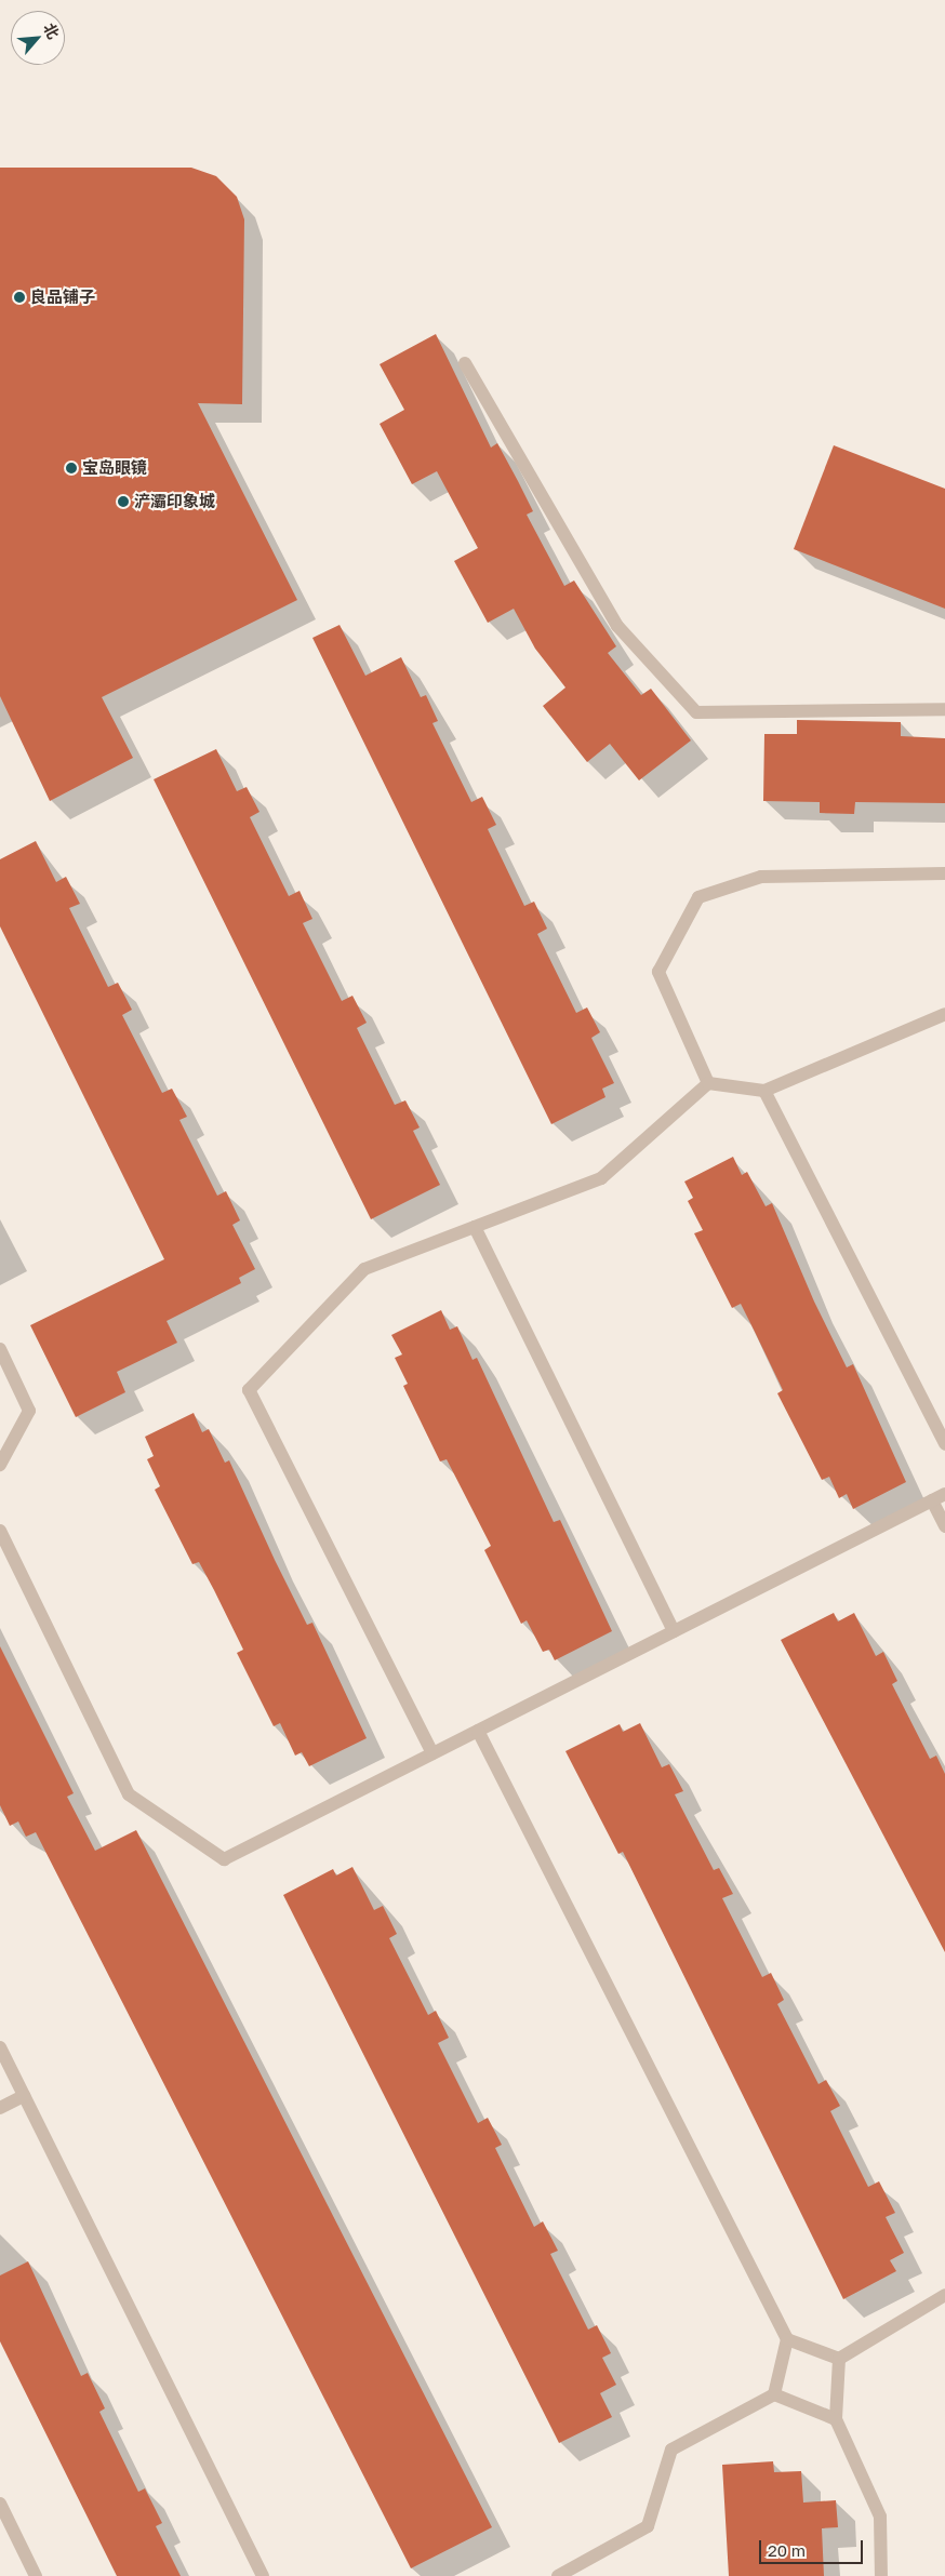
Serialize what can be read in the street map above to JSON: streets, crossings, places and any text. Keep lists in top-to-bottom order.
{
  "places": ["良品铺子", "宝岛眼镜", "浐灞印象城"],
  "scale_bar": "20 m",
  "north": "top right"
}
